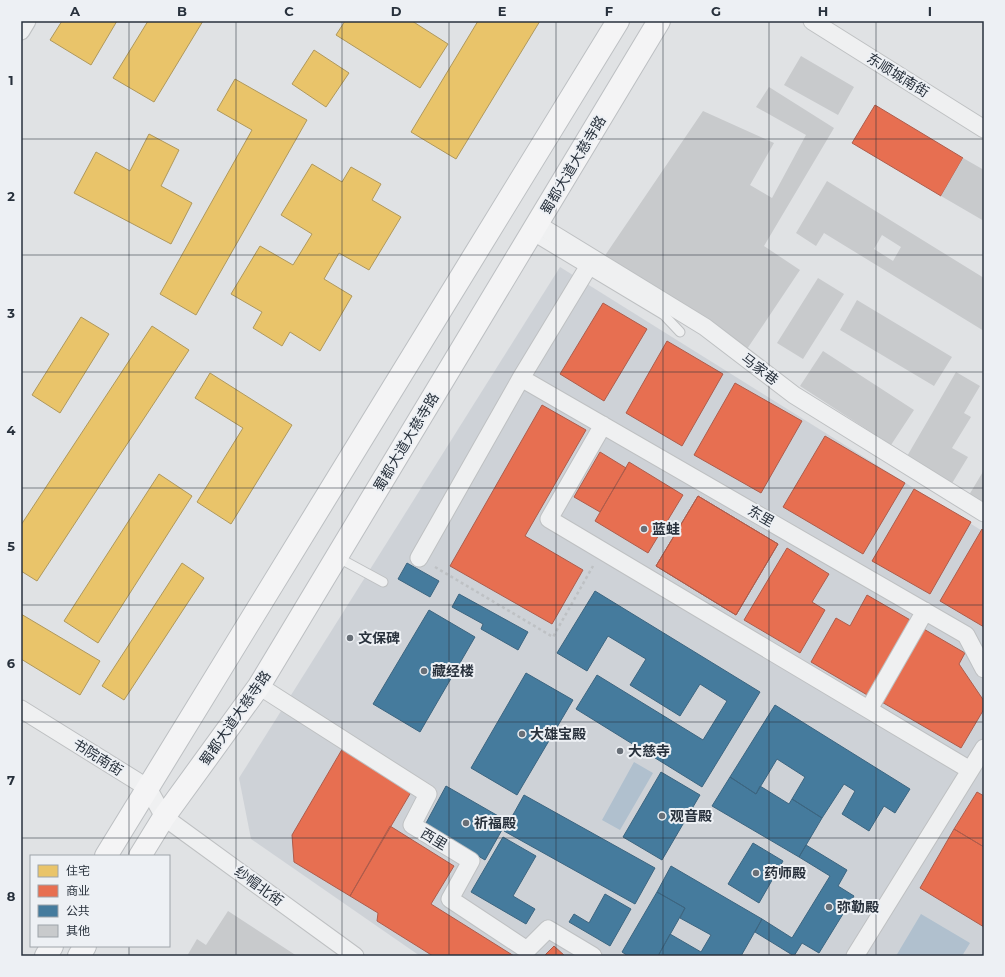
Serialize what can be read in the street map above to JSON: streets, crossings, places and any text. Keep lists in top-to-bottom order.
{
  "streets": {
    "main road": ["蜀都大道大慈寺路"],
    "street": [
      "东顺城南街",
      "马家巷",
      "东里",
      "书院南街",
      "西里",
      "纱帽北街"
    ]
  },
  "crossings": [
    ["蜀都大道大慈寺路", "马家巷"],
    ["蜀都大道大慈寺路", "书院南街"],
    ["蜀都大道大慈寺路", "西里"],
    ["蜀都大道大慈寺路", "纱帽北街"],
    ["书院南街", "纱帽北街"]
  ],
  "places": [
    "蓝蛙",
    "文保碑",
    "藏经楼",
    "大雄宝殿",
    "大慈寺",
    "观音殿",
    "祈福殿",
    "药师殿",
    "弥勒殿"
  ],
  "legend": [
    "住宅",
    "商业",
    "公共",
    "其他"
  ],
  "grid": {
    "columns": [
      "A",
      "B",
      "C",
      "D",
      "E",
      "F",
      "G",
      "H",
      "I"
    ],
    "rows": [
      "1",
      "2",
      "3",
      "4",
      "5",
      "6",
      "7",
      "8"
    ]
  }
}
